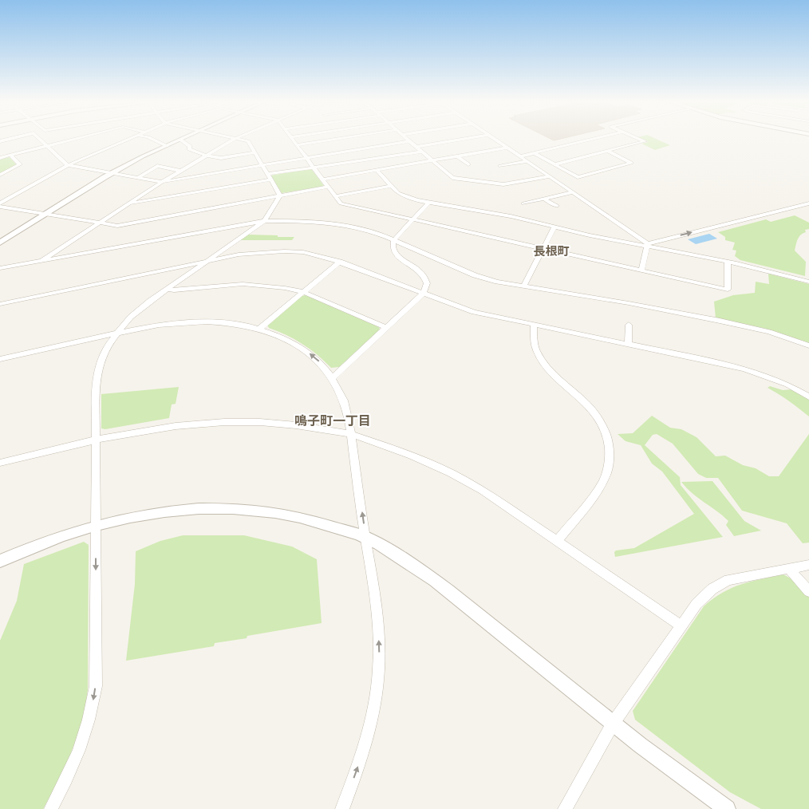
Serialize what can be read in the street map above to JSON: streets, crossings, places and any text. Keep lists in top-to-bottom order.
{
  "districts": ["長根町", "鳴子町一丁目"]
}
